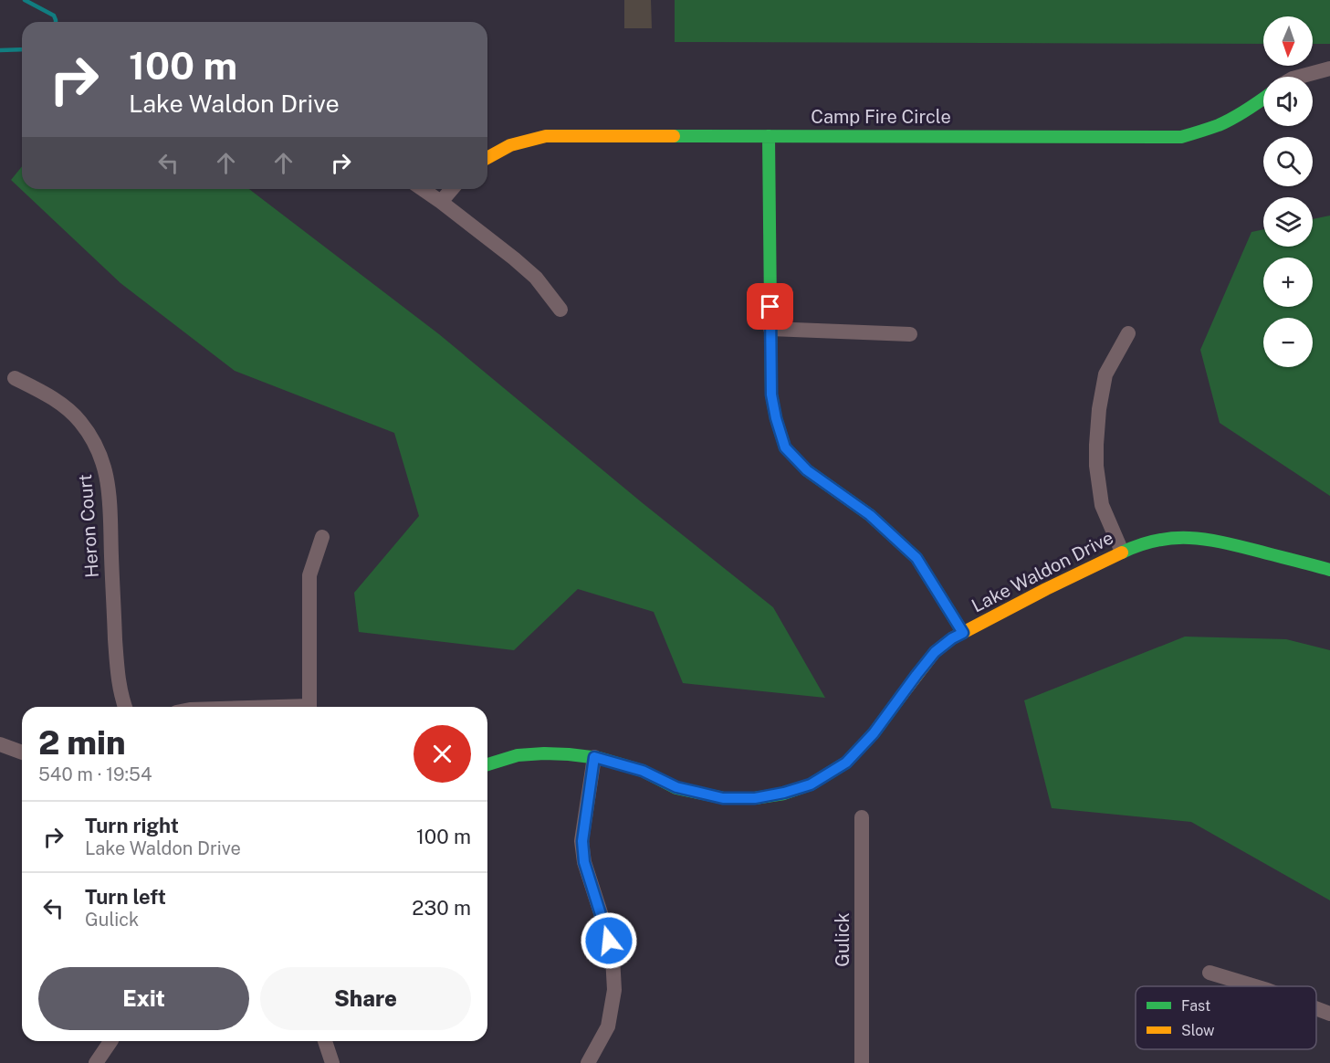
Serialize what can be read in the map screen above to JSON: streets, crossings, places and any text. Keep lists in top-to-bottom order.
{
  "streets": {
    "street": [
      "Camp Fire Circle",
      "Heron Court",
      "Lake Waldon Drive",
      "Gulick"
    ]
  },
  "legend": ["Fast", "Slow"],
  "north": "bottom",
  "page": {
    "map_buttons": ["+", "−"],
    "turn": ["100 m", "Lake Waldon Drive"],
    "heading": ["2 min", "540 m · 19:54"],
    "list": [
      {
        "name": "Turn right",
        "note": "Lake Waldon Drive",
        "value": "100 m"
      },
      {
        "name": "Turn left",
        "note": "Gulick",
        "value": "230 m"
      }
    ],
    "buttons": ["Exit", "Share"]
  }
}
